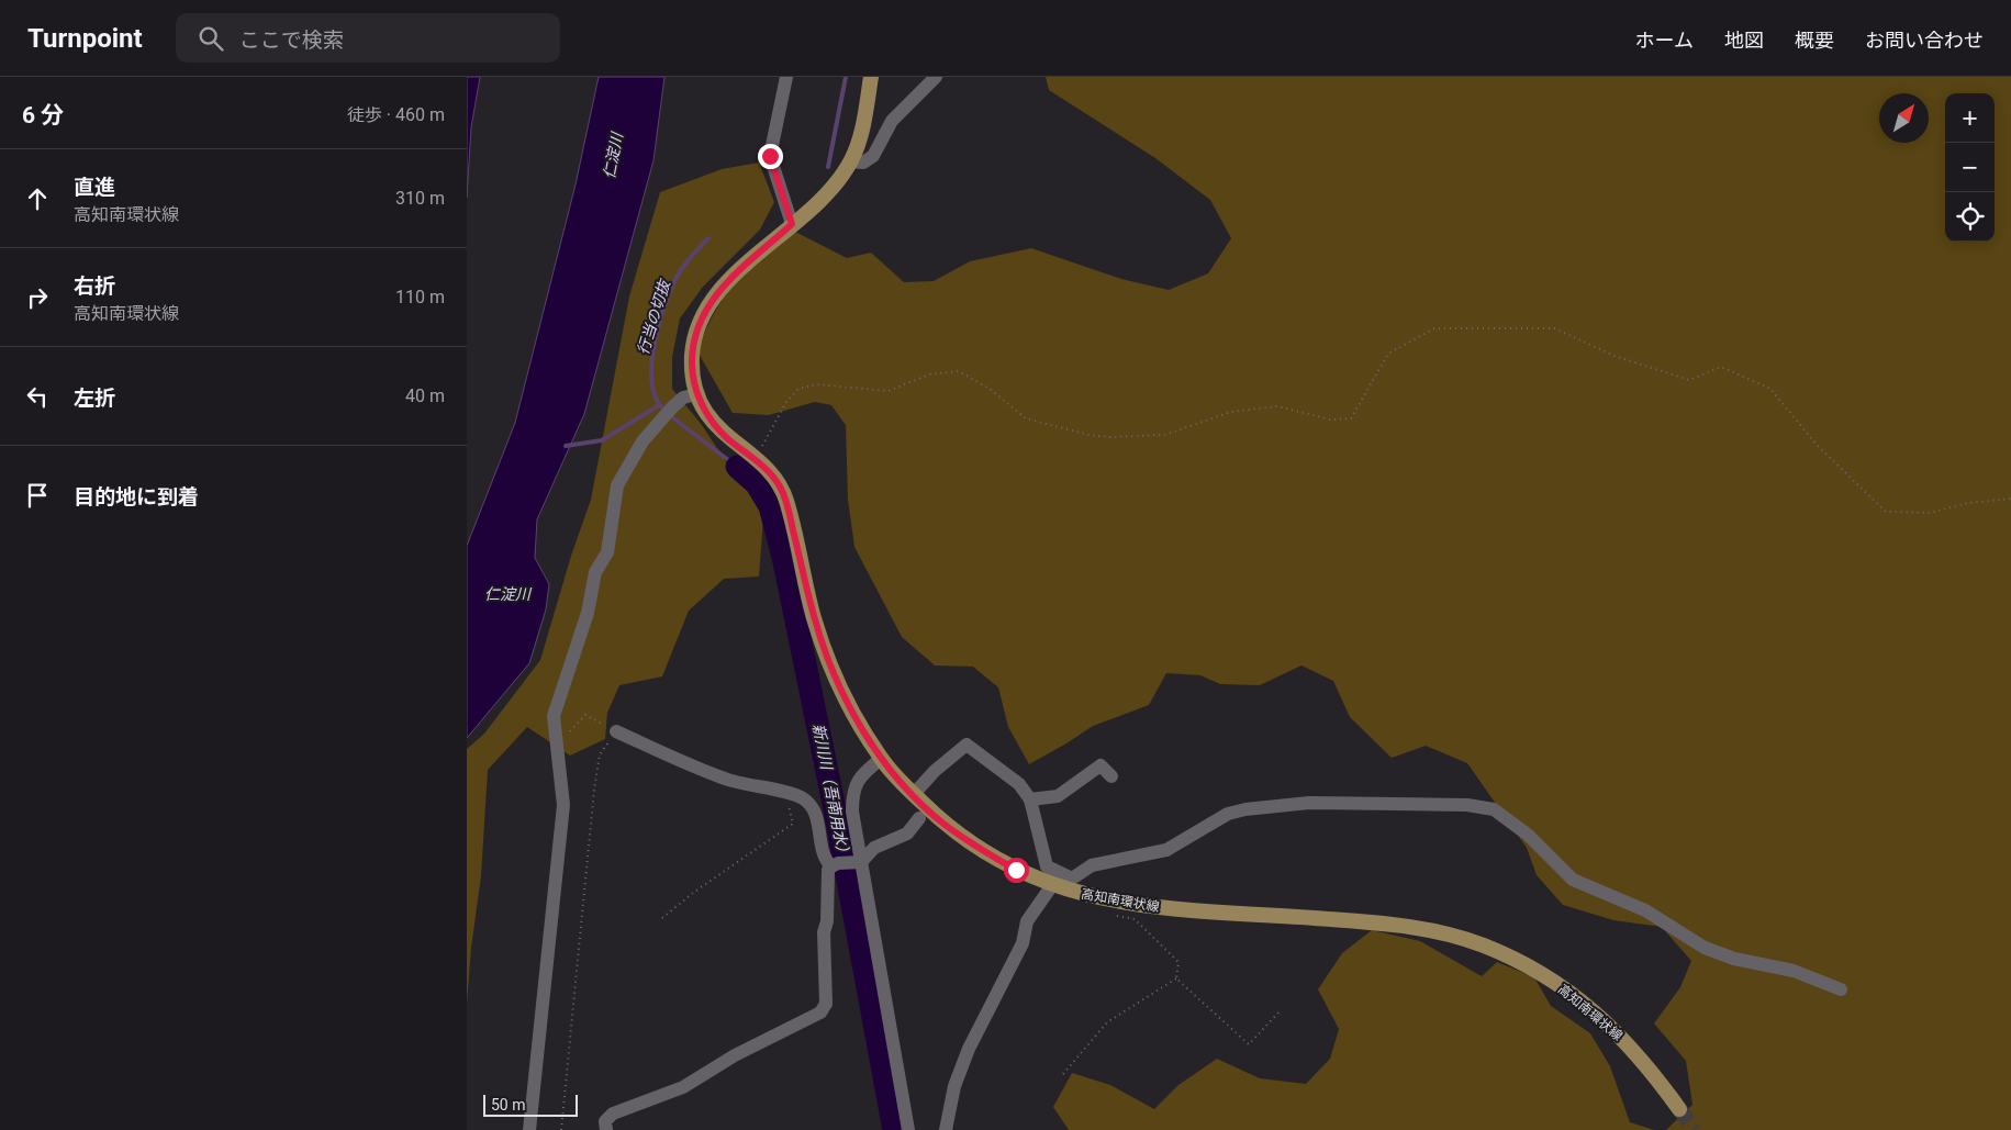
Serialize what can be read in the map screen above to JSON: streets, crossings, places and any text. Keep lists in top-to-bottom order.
{
  "streets": {
    "main road": ["高知南環状線"]
  },
  "water": ["仁淀川", "行当の切抜", "新川川（吾南用水）"],
  "scale_bar": "50 m",
  "north": "top right",
  "page": {
    "header": "Turnpoint",
    "search": "ここで検索",
    "nav": [
      "ホーム",
      "地図",
      "概要",
      "お問い合わせ"
    ],
    "heading": ["6 分", "徒歩 · 460 m"],
    "map_buttons": ["+", "−"],
    "list": [
      ["直進", "高知南環状線", "310 m"],
      ["右折", "高知南環状線", "110 m"],
      ["左折", "40 m"],
      "目的地に到着"
    ],
    "scale": "50 m"
  }
}
